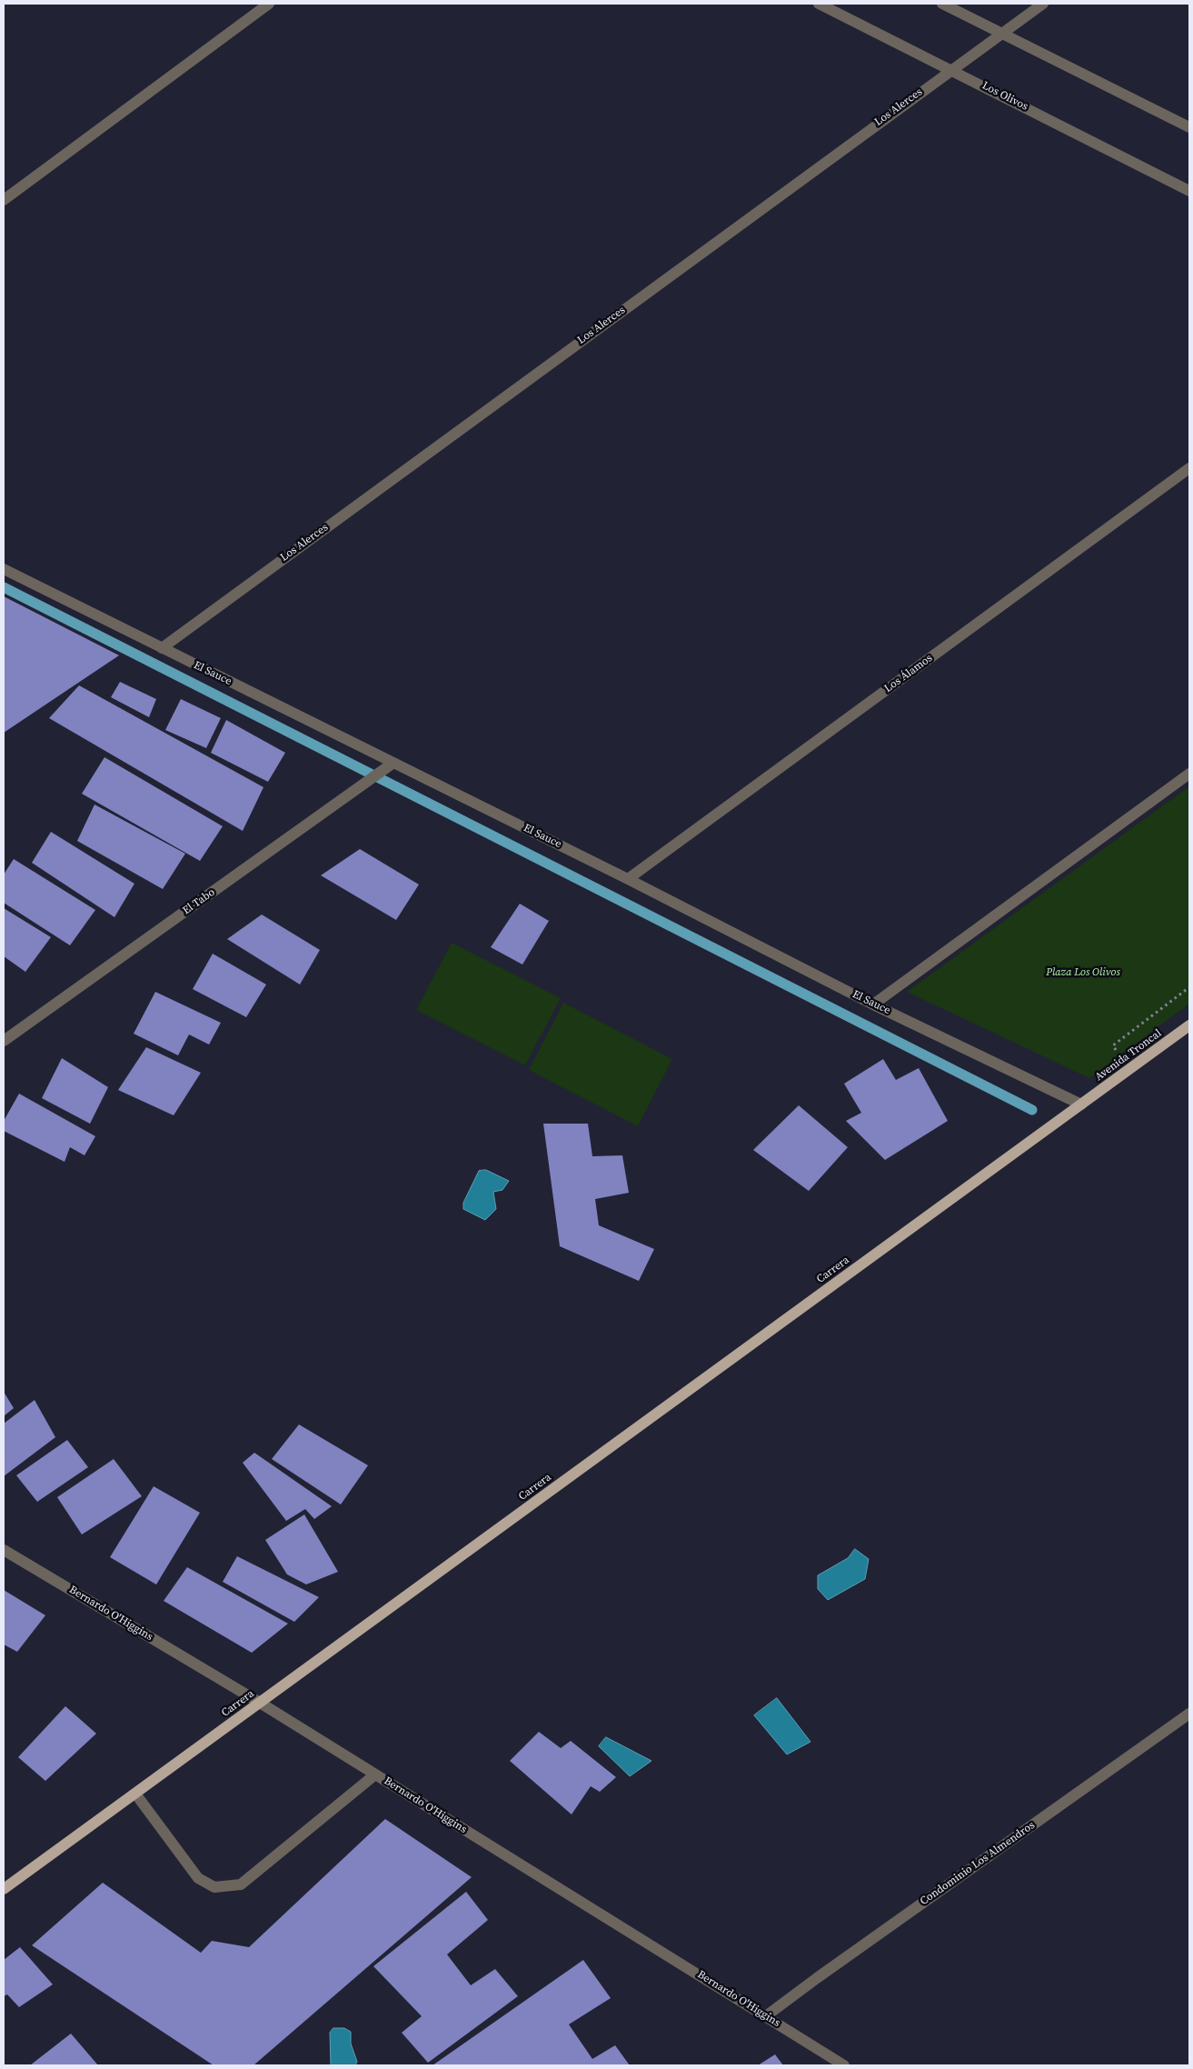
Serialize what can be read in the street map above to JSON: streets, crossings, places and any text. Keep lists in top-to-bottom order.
{
  "streets": {
    "main road": ["Avenida Troncal", "Carrera"],
    "street": [
      "Los Olivos",
      "Los Alerces",
      "El Sauce",
      "Los Álamos",
      "El Tabo",
      "Bernardo O'Higgins",
      "Condominio Los Almendros"
    ]
  },
  "crossings": [
    ["Los Olivos", "Los Alerces"],
    ["Los Alerces", "El Sauce"],
    ["El Sauce", "Los Álamos"],
    ["El Sauce", "El Tabo"],
    ["El Sauce", "Avenida Troncal"],
    ["El Sauce", "Carrera"],
    ["Avenida Troncal", "Carrera"],
    ["Carrera", "Bernardo O'Higgins"],
    ["Bernardo O'Higgins", "Condominio Los Almendros"]
  ],
  "parks": ["Plaza Los Olivos"]
}
